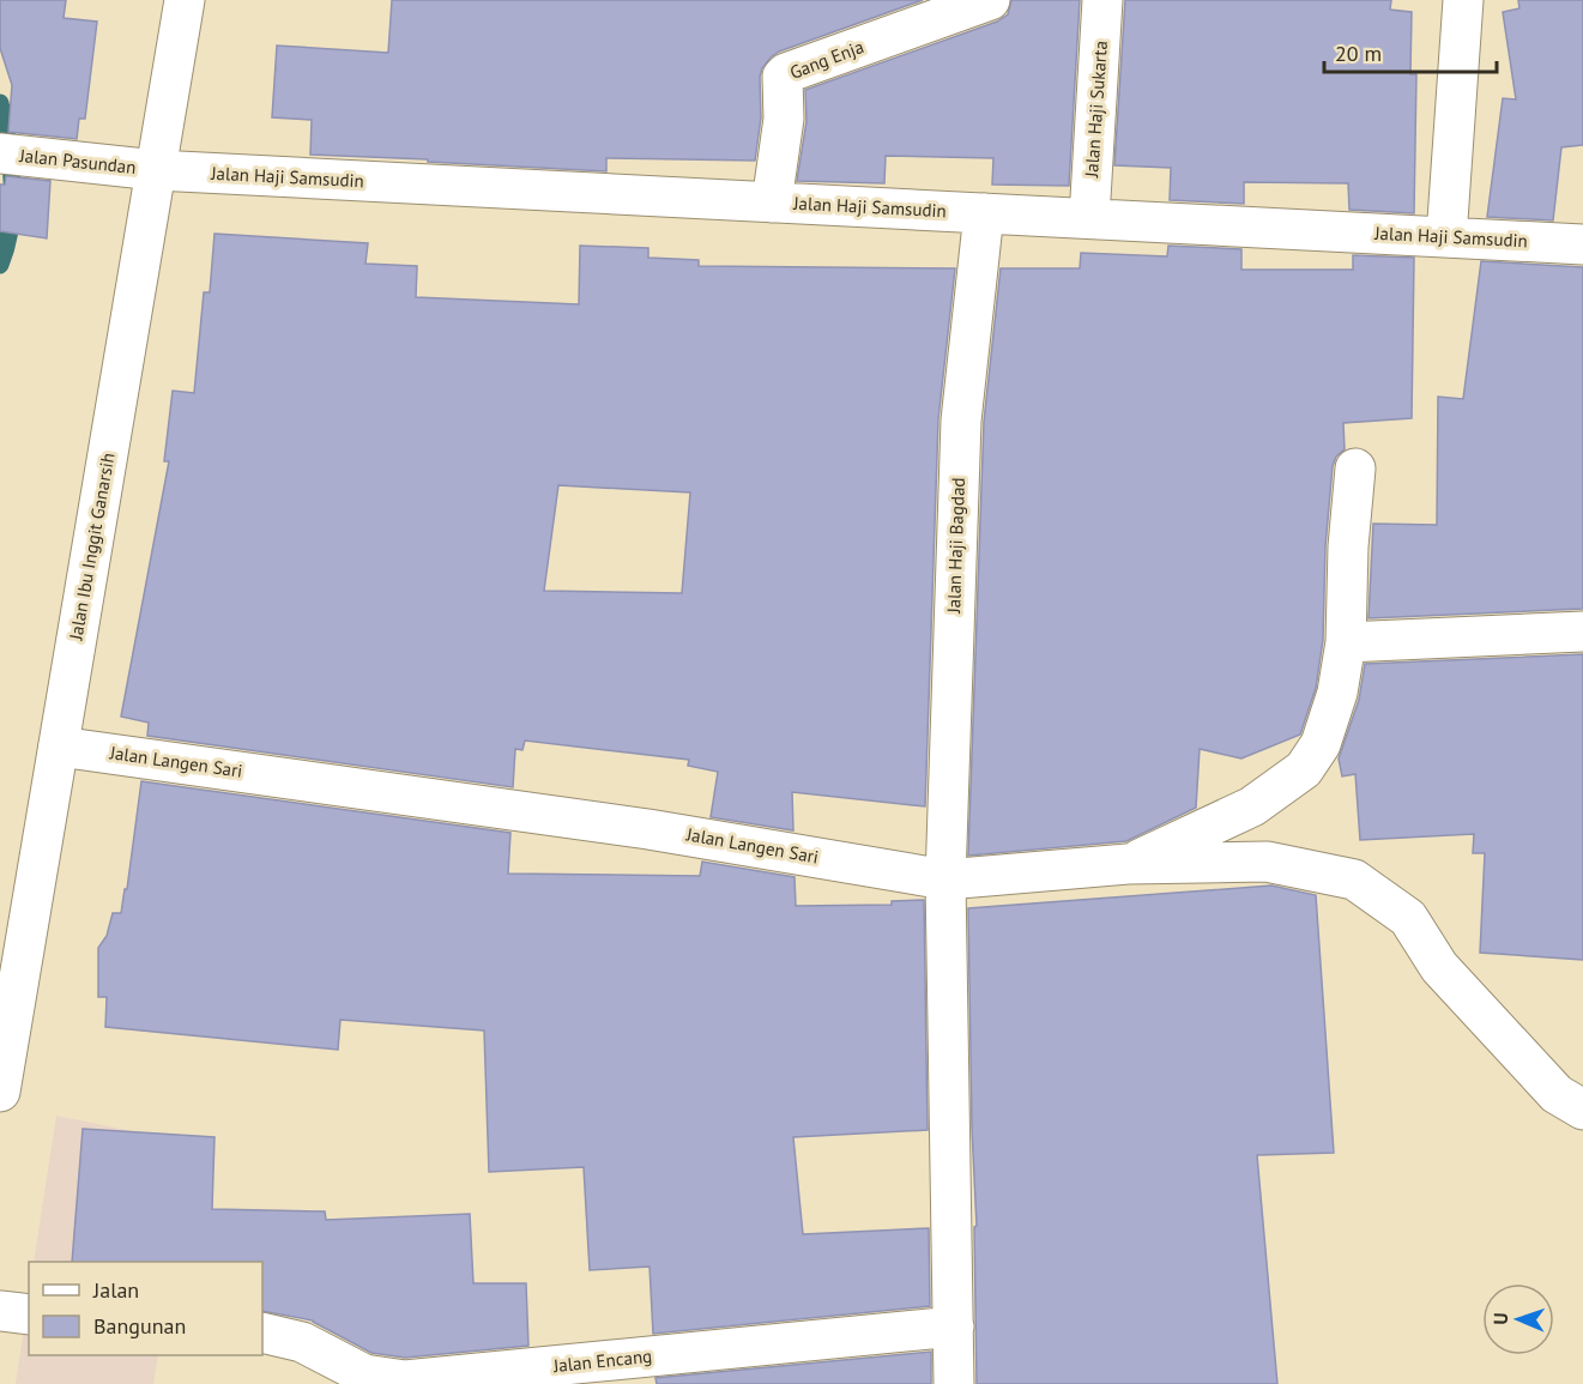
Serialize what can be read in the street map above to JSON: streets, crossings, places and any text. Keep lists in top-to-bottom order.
{
  "streets": {
    "street": [
      "Gang Enja",
      "Jalan Haji Sukarta",
      "Jalan Pasundan",
      "Jalan Haji Samsudin",
      "Jalan Haji Bagdad",
      "Jalan Ibu Inggit Ganarsih",
      "Jalan Langen Sari",
      "Jalan Encang"
    ]
  },
  "crossings": [
    ["Gang Enja", "Jalan Haji Samsudin"],
    ["Jalan Haji Sukarta", "Jalan Haji Samsudin"],
    ["Jalan Pasundan", "Jalan Haji Samsudin"],
    ["Jalan Pasundan", "Jalan Ibu Inggit Ganarsih"],
    ["Jalan Haji Samsudin", "Jalan Haji Bagdad"],
    ["Jalan Haji Samsudin", "Jalan Ibu Inggit Ganarsih"],
    ["Jalan Haji Bagdad", "Jalan Langen Sari"],
    ["Jalan Ibu Inggit Ganarsih", "Jalan Langen Sari"]
  ],
  "legend": ["Jalan", "Bangunan"],
  "scale_bar": "20 m",
  "north": "left"
}
